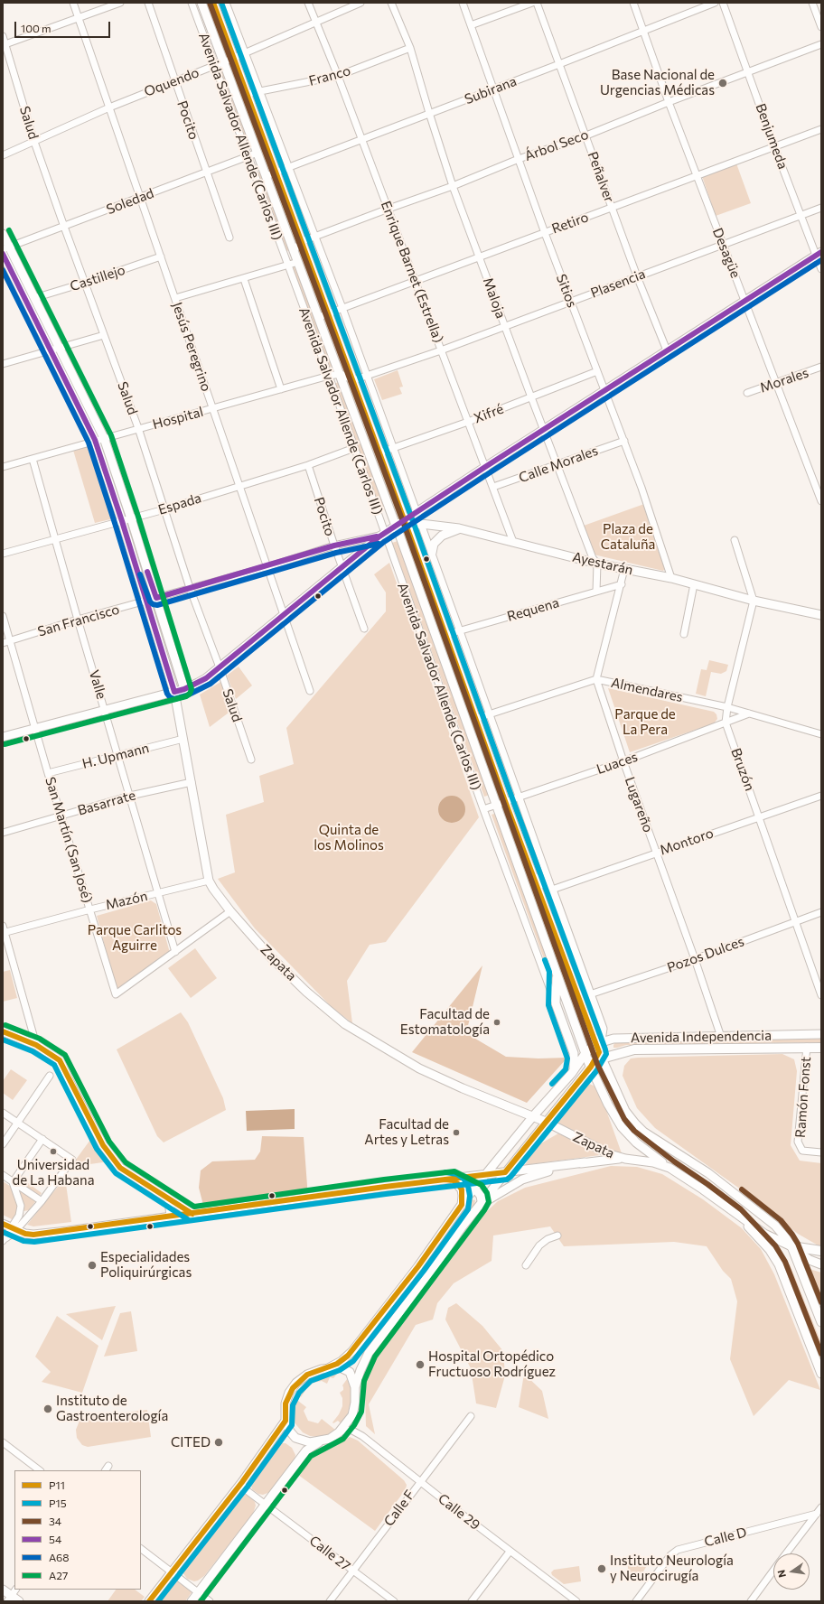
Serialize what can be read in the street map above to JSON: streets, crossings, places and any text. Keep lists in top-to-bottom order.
{
  "streets": {
    "highway": ["Avenida Independencia"],
    "main road": ["Avenida Salvador Allende (Carlos III)", "Ayestarán", "Zapata"],
    "street": [
      "Franco",
      "Oquendo",
      "Subirana",
      "Pocito",
      "Salud",
      "Benjumeda",
      "Árbol Seco",
      "Peñalver",
      "Soledad",
      "Retiro",
      "Desagüe",
      "Enrique Barnet (Estrella)",
      "Castillejo",
      "Plasencia",
      "Sitios",
      "Maloja",
      "Jesús Peregrino",
      "Morales",
      "Xifré",
      "Hospital",
      "Calle Morales",
      "Espada",
      "Requena",
      "San Francisco",
      "Valle",
      "Almendares",
      "H. Upmann",
      "Luaces",
      "Bruzón",
      "Basarrate",
      "Lugareño",
      "San Martín (San José)",
      "Montoro",
      "Mazón",
      "Pozos Dulces",
      "Ramón Fonst",
      "Calle F",
      "Calle 29",
      "Calle D",
      "Calle 27"
    ]
  },
  "crossings": [
    ["Franco", "Avenida Salvador Allende (Carlos III)"],
    ["Franco", "Enrique Barnet (Estrella)"],
    ["Franco", "Maloja"],
    ["Oquendo", "Pocito"],
    ["Oquendo", "Salud"],
    ["Oquendo", "Avenida Salvador Allende (Carlos III)"],
    ["Oquendo", "Enrique Barnet (Estrella)"],
    ["Oquendo", "Jesús Peregrino"],
    ["Subirana", "Avenida Salvador Allende (Carlos III)"],
    ["Subirana", "Peñalver"],
    ["Subirana", "Desagüe"],
    ["Subirana", "Enrique Barnet (Estrella)"],
    ["Subirana", "Sitios"],
    ["Subirana", "Maloja"],
    ["Pocito", "Soledad"],
    ["Pocito", "Espada"],
    ["Pocito", "San Francisco"],
    ["Salud", "Soledad"],
    ["Salud", "Castillejo"],
    ["Salud", "Hospital"],
    ["Salud", "Espada"],
    ["Salud", "San Francisco"],
    ["Avenida Salvador Allende (Carlos III)", "Árbol Seco"],
    ["Avenida Salvador Allende (Carlos III)", "Soledad"],
    ["Avenida Salvador Allende (Carlos III)", "Retiro"],
    ["Avenida Salvador Allende (Carlos III)", "Plasencia"],
    ["Avenida Salvador Allende (Carlos III)", "Xifré"],
    ["Avenida Salvador Allende (Carlos III)", "Hospital"],
    ["Avenida Salvador Allende (Carlos III)", "Espada"],
    ["Avenida Salvador Allende (Carlos III)", "Ayestarán"],
    ["Avenida Salvador Allende (Carlos III)", "Requena"],
    ["Avenida Salvador Allende (Carlos III)", "San Francisco"],
    ["Avenida Salvador Allende (Carlos III)", "Almendares"],
    ["Avenida Salvador Allende (Carlos III)", "Luaces"],
    ["Avenida Salvador Allende (Carlos III)", "Zapata"],
    ["Avenida Salvador Allende (Carlos III)", "Avenida Independencia"],
    ["Benjumeda", "Árbol Seco"],
    ["Benjumeda", "Retiro"],
    ["Benjumeda", "Plasencia"],
    ["Árbol Seco", "Peñalver"],
    ["Árbol Seco", "Desagüe"],
    ["Árbol Seco", "Enrique Barnet (Estrella)"],
    ["Árbol Seco", "Sitios"],
    ["Árbol Seco", "Maloja"],
    ["Peñalver", "Retiro"],
    ["Peñalver", "Plasencia"],
    ["Soledad", "Jesús Peregrino"],
    ["Retiro", "Desagüe"],
    ["Retiro", "Enrique Barnet (Estrella)"],
    ["Retiro", "Sitios"],
    ["Retiro", "Maloja"],
    ["Desagüe", "Plasencia"],
    ["Desagüe", "Morales"],
    ["Enrique Barnet (Estrella)", "Plasencia"],
    ["Enrique Barnet (Estrella)", "Xifré"],
    ["Enrique Barnet (Estrella)", "Calle Morales"],
    ["Enrique Barnet (Estrella)", "Ayestarán"],
    ["Castillejo", "Jesús Peregrino"],
    ["Plasencia", "Sitios"],
    ["Plasencia", "Maloja"],
    ["Sitios", "Xifré"],
    ["Sitios", "Calle Morales"],
    ["Sitios", "Ayestarán"],
    ["Maloja", "Xifré"],
    ["Maloja", "Calle Morales"],
    ["Maloja", "Ayestarán"],
    ["Maloja", "Requena"],
    ["Jesús Peregrino", "Hospital"],
    ["Jesús Peregrino", "Espada"],
    ["Jesús Peregrino", "San Francisco"],
    ["Hospital", "Valle"],
    ["Hospital", "Zapata"],
    ["Espada", "Valle"],
    ["Espada", "Zapata"],
    ["Ayestarán", "Bruzón"],
    ["San Francisco", "Valle"],
    ["San Francisco", "San Martín (San José)"],
    ["San Francisco", "Zapata"],
    ["Valle", "H. Upmann"],
    ["Valle", "Basarrate"],
    ["Valle", "San Martín (San José)"],
    ["Valle", "Mazón"],
    ["Almendares", "Luaces"],
    ["Almendares", "Bruzón"],
    ["Almendares", "Lugareño"],
    ["H. Upmann", "San Martín (San José)"],
    ["H. Upmann", "Zapata"],
    ["Luaces", "Bruzón"],
    ["Luaces", "Lugareño"],
    ["Bruzón", "Montoro"],
    ["Bruzón", "Pozos Dulces"],
    ["Basarrate", "San Martín (San José)"],
    ["Basarrate", "Zapata"],
    ["Lugareño", "Montoro"],
    ["Lugareño", "Pozos Dulces"],
    ["Lugareño", "Avenida Independencia"],
    ["San Martín (San José)", "Mazón"],
    ["Mazón", "Zapata"],
    ["Avenida Independencia", "Ramón Fonst"],
    ["Calle F", "Calle 29"],
    ["Calle F", "Calle 27"]
  ],
  "parks": [
    "Plaza de Cataluña",
    "Parque de La Pera",
    "Quinta de los Molinos",
    "Parque Carlitos Aguirre"
  ],
  "places": [
    "Base Nacional de Urgencias Médicas",
    "Facultad de Estomatología",
    "Facultad de Artes y Letras",
    "Universidad de La Habana",
    "Especialidades Poliquirúrgicas",
    "Hospital Ortopédico Fructuoso Rodríguez",
    "Instituto de Gastroenterología",
    "CITED",
    "Instituto Neurología y Neurocirugía"
  ],
  "lines": [
    "transit line P11",
    "transit line P15",
    "transit line 34",
    "transit line A27",
    "transit line 54",
    "transit line A68"
  ],
  "legend": [
    "P11",
    "P15",
    "34",
    "54",
    "A68",
    "A27"
  ],
  "scale_bar": "100 m",
  "north": "left"
}
